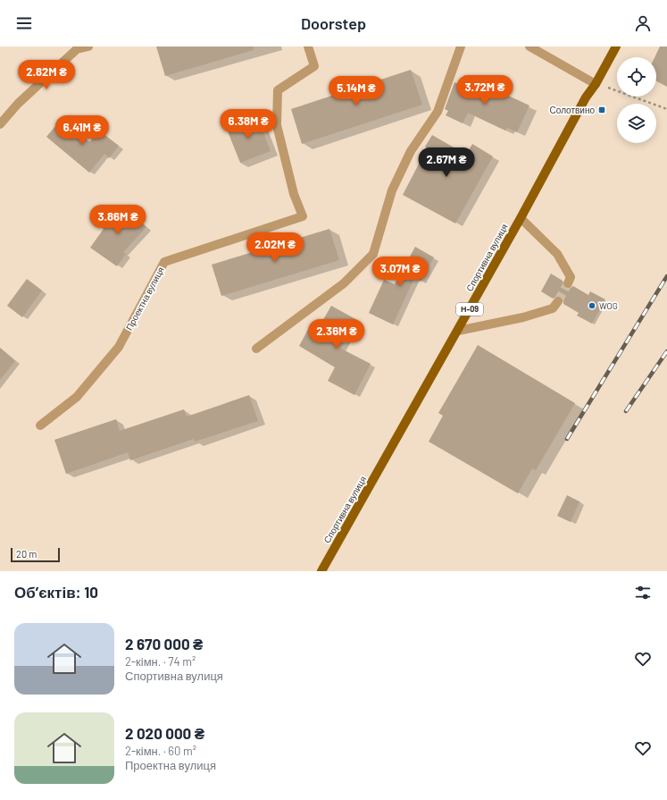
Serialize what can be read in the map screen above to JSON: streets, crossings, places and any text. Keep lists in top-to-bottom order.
{
  "streets": {
    "main road": ["Спортивна вулиця", "Н-09"],
    "street": ["Проектна вулиця"]
  },
  "places": {
    "transit": ["Солотвино"],
    "other": ["WOG"]
  },
  "scale_bar": "20 m",
  "page": {
    "header": "Doorstep",
    "price": [
      "2.82M ₴",
      "3.72M ₴",
      "5.14M ₴",
      "6.38M ₴",
      "6.41M ₴",
      "2.67M ₴",
      "3.86M ₴",
      "2.02M ₴",
      "3.07M ₴",
      "2.36M ₴"
    ],
    "scale": "20 m",
    "heading": "Об’єктів: 10",
    "list": [
      {
        "name": "2 670 000 ₴",
        "note": "2-кімн. · 74 m² · Спортивна вулиця"
      },
      {
        "name": "2 020 000 ₴",
        "note": "2-кімн. · 60 m² · Проектна вулиця"
      }
    ]
  }
}
